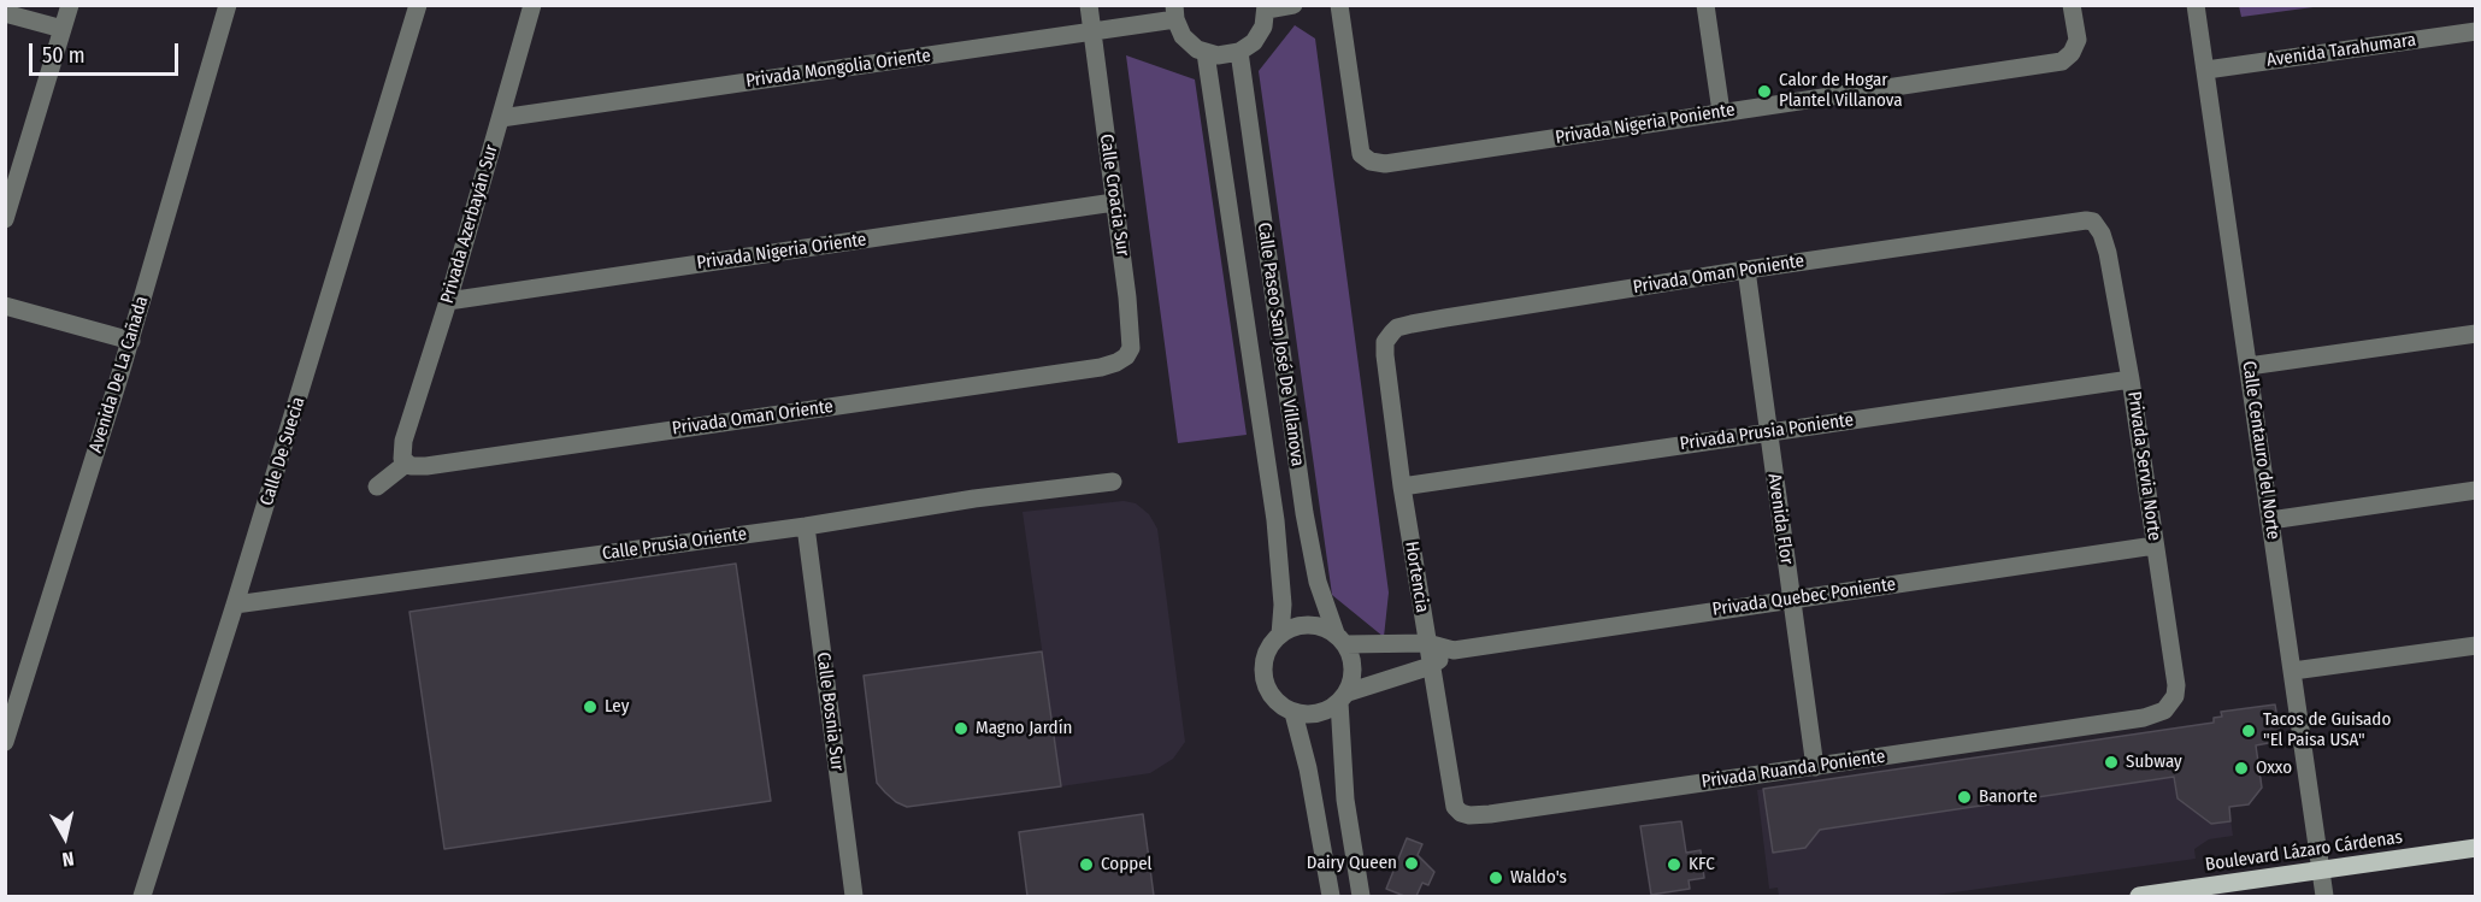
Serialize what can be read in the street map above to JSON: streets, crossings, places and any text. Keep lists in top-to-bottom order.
{
  "streets": {
    "main road": ["Boulevard Lázaro Cárdenas"],
    "street": [
      "Avenida Tarahumara",
      "Privada Mongolia Oriente",
      "Privada Nigeria Poniente",
      "Calle Croacia Sur",
      "Privada Azerbayán Sur",
      "Privada Nigeria Oriente",
      "Privada Oman Poniente",
      "Calle Paseo San José De Villanova",
      "Avenida De La Cañada",
      "Privada Oman Oriente",
      "Privada Prusia Poniente",
      "Calle Centauro del Norte",
      "Calle De Suecia",
      "Privada Servia Norte",
      "Avenida Flor",
      "Calle Prusia Oriente",
      "Hortencia",
      "Privada Quebec Poniente",
      "Calle Bosnia Sur",
      "Privada Ruanda Poniente"
    ]
  },
  "crossings": [
    ["Avenida Tarahumara", "Calle Centauro del Norte"],
    ["Privada Mongolia Oriente", "Calle Croacia Sur"],
    ["Privada Mongolia Oriente", "Privada Azerbayán Sur"],
    ["Calle Croacia Sur", "Privada Nigeria Oriente"],
    ["Calle Croacia Sur", "Privada Oman Oriente"],
    ["Privada Azerbayán Sur", "Privada Nigeria Oriente"],
    ["Privada Azerbayán Sur", "Privada Oman Oriente"],
    ["Privada Oman Poniente", "Privada Servia Norte"],
    ["Privada Oman Poniente", "Avenida Flor"],
    ["Privada Oman Poniente", "Hortencia"],
    ["Calle Paseo San José De Villanova", "Privada Quebec Poniente"],
    ["Privada Prusia Poniente", "Privada Servia Norte"],
    ["Privada Prusia Poniente", "Avenida Flor"],
    ["Privada Prusia Poniente", "Hortencia"],
    ["Calle Centauro del Norte", "Boulevard Lázaro Cárdenas"],
    ["Calle De Suecia", "Calle Prusia Oriente"],
    ["Privada Servia Norte", "Privada Quebec Poniente"],
    ["Privada Servia Norte", "Privada Ruanda Poniente"],
    ["Avenida Flor", "Privada Quebec Poniente"],
    ["Avenida Flor", "Privada Ruanda Poniente"],
    ["Calle Prusia Oriente", "Calle Bosnia Sur"],
    ["Hortencia", "Privada Quebec Poniente"],
    ["Hortencia", "Privada Ruanda Poniente"]
  ],
  "places": [
    "Calor de Hogar Plantel Villanova",
    "Ley",
    "Magno Jardín",
    "Tacos de Guisado \"El Paisa USA\"",
    "Subway",
    "Oxxo",
    "Banorte",
    "Dairy Queen",
    "Coppel",
    "KFC",
    "Waldo's"
  ],
  "scale_bar": "50 m",
  "north": "bottom"
}
